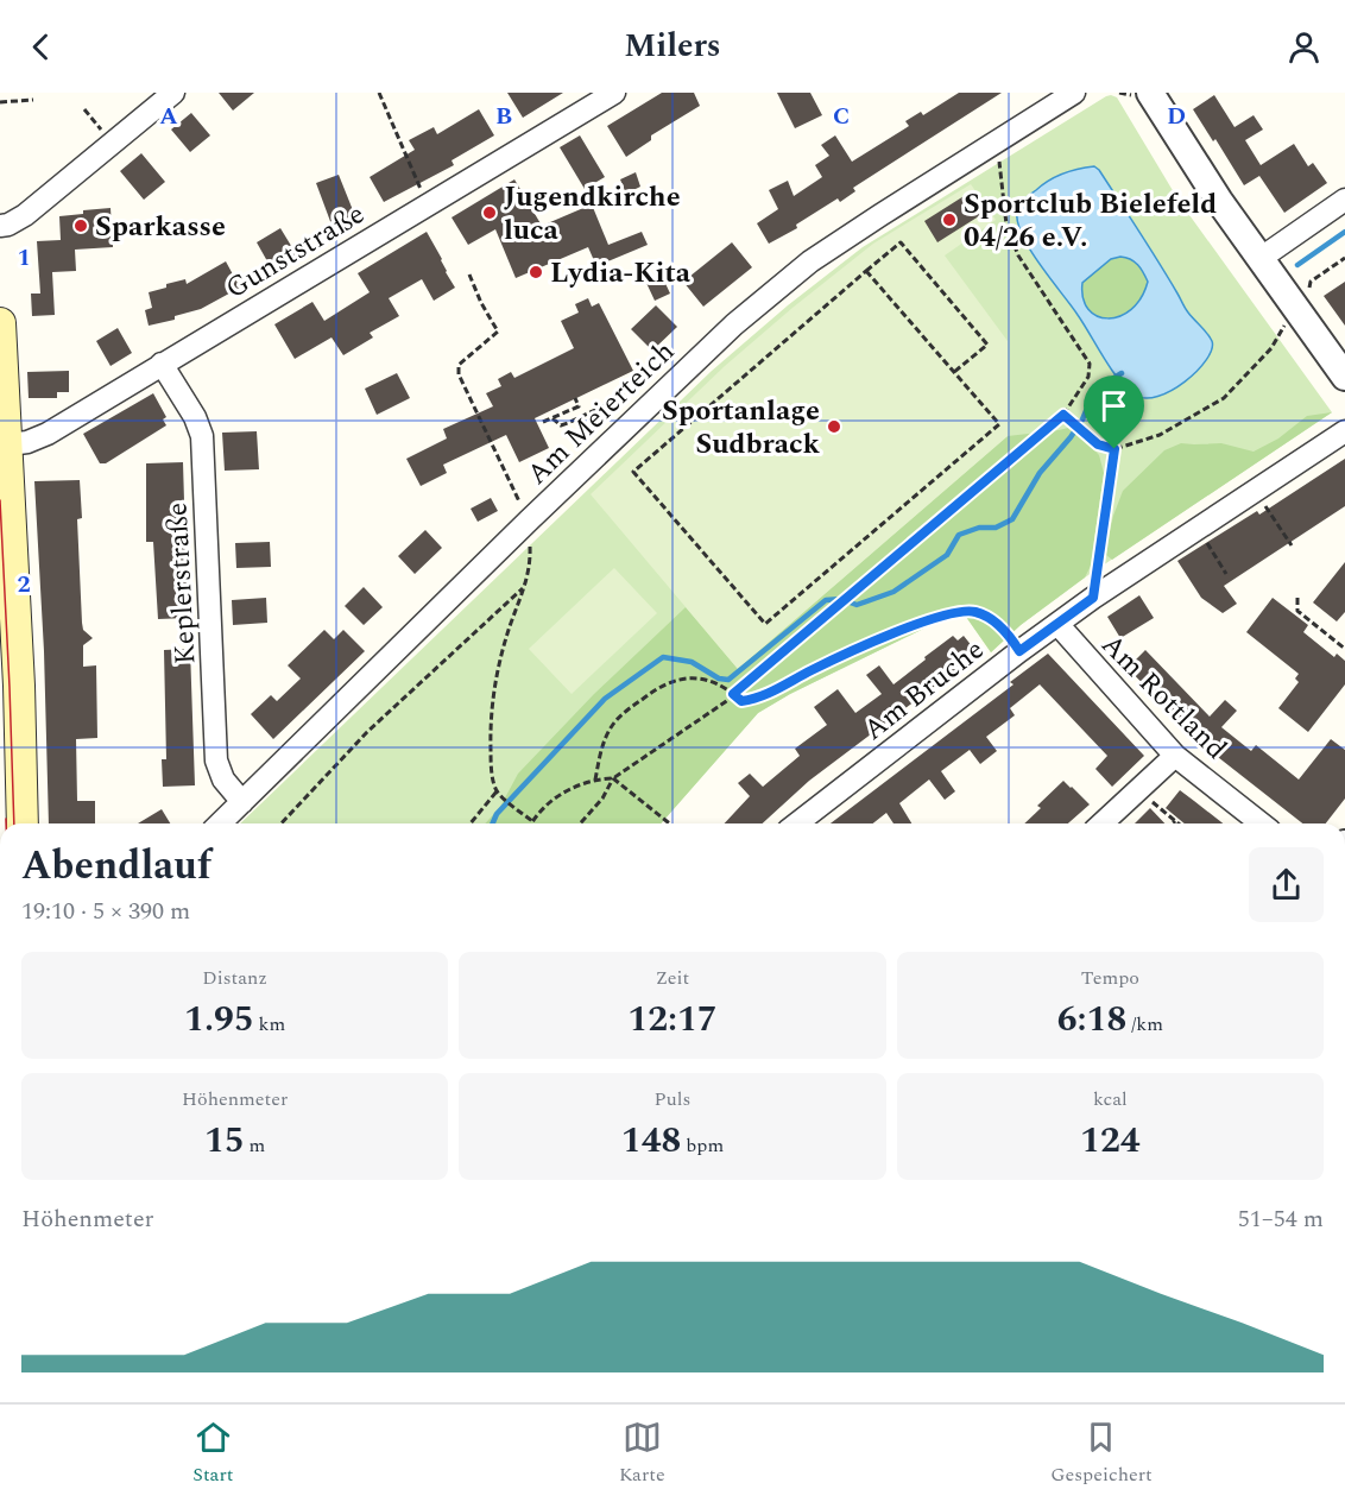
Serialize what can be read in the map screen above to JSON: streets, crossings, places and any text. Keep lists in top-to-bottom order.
{
  "streets": {
    "street": [
      "Gunststraße",
      "Am Meierteich",
      "Keplerstraße",
      "Am Bruche",
      "Am Rottland"
    ]
  },
  "crossings": [
    ["Gunststraße", "Keplerstraße"],
    ["Am Meierteich", "Keplerstraße"],
    ["Am Bruche", "Am Rottland"]
  ],
  "places": [
    "Jugendkirche luca",
    "Sportclub Bielefeld 04/26 e.V.",
    "Sparkasse",
    "Lydia-Kita",
    "Sportanlage Sudbrack"
  ],
  "page": {
    "header": "Milers",
    "heading": ["Abendlauf", "19:10 · 5 × 390 m"],
    "stats": [
      ["Distanz", "1.95 km"],
      ["Zeit", "12:17"],
      ["Tempo", "6:18 /km"],
      ["Höhenmeter", "15 m"],
      ["Puls", "148 bpm"],
      ["kcal", "124"]
    ],
    "chart": ["Höhenmeter", "51–54 m"],
    "tabs": ["Start", "Karte", "Gespeichert"]
  },
  "grid": {
    "columns": [
      "A",
      "B",
      "C",
      "D"
    ],
    "rows": ["1", "2"]
  }
}
